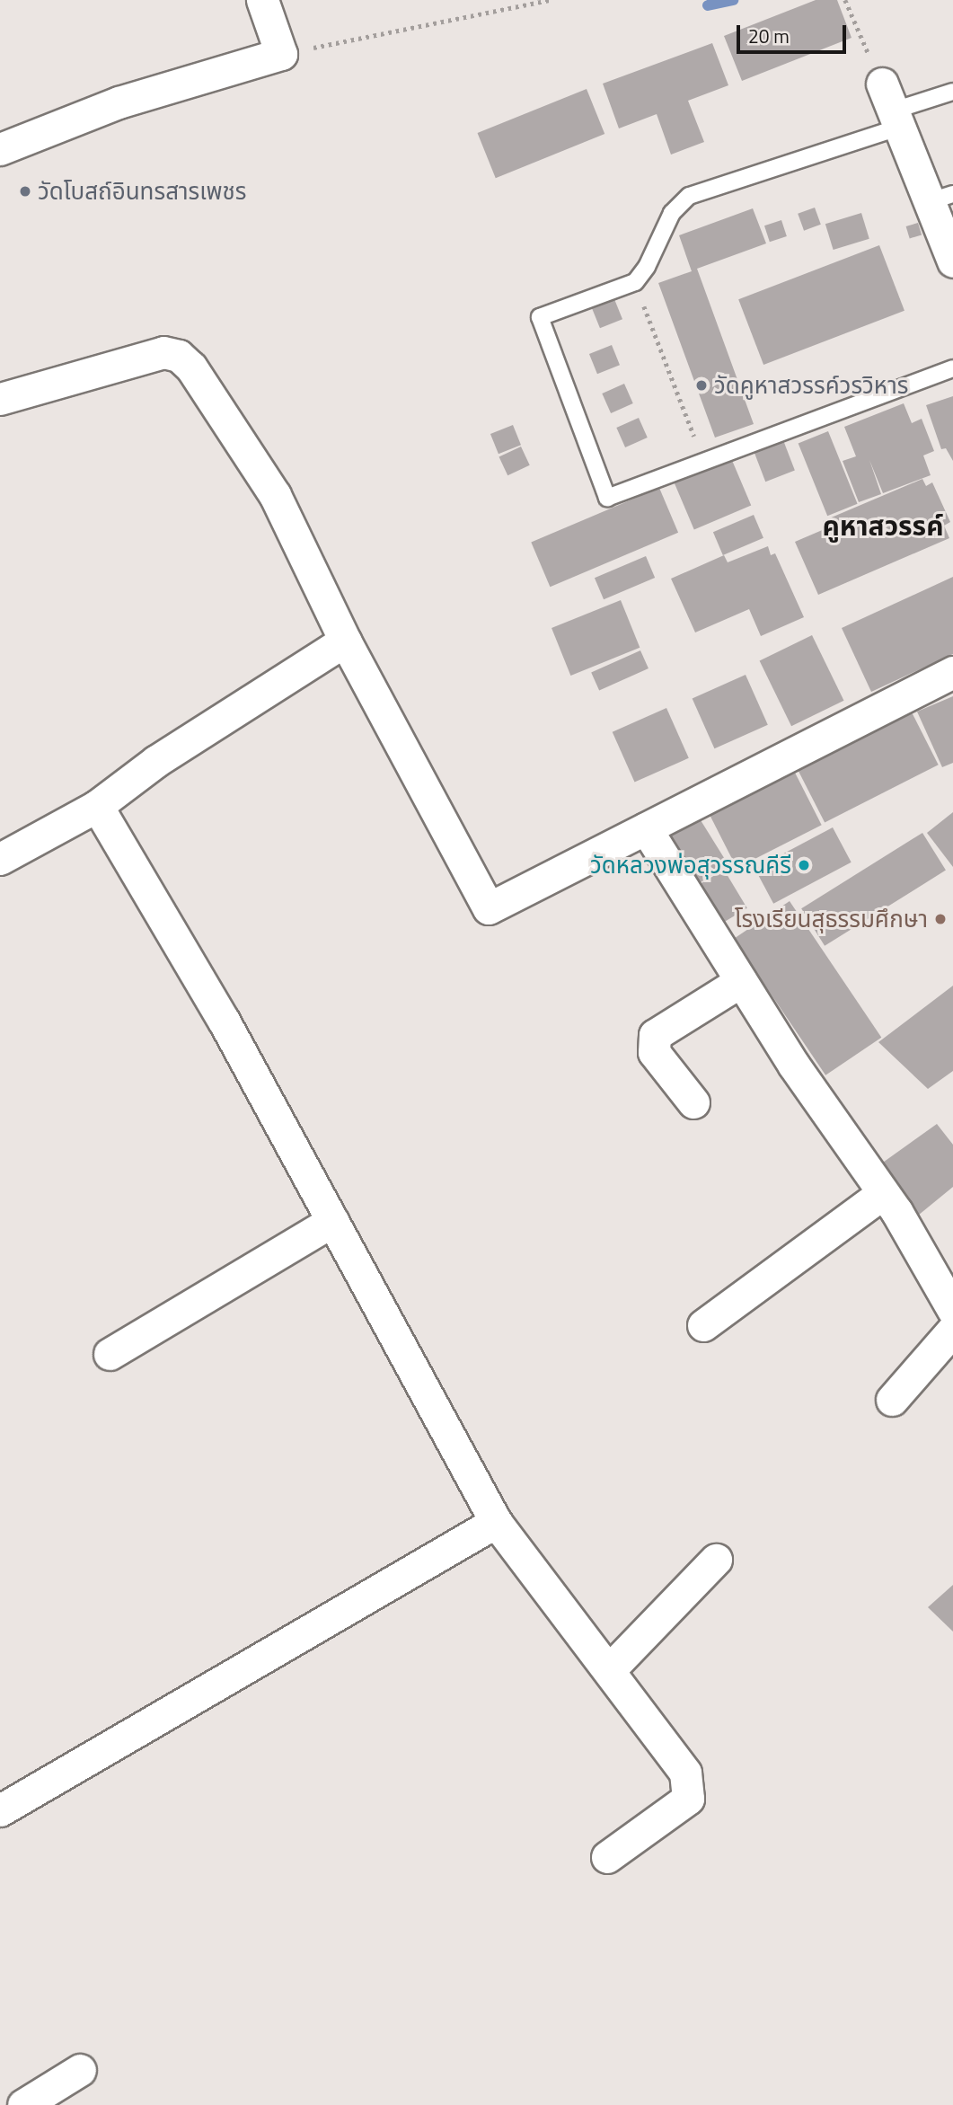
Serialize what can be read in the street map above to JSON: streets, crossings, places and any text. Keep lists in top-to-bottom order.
{
  "districts": ["คูหาสวรรค์"],
  "places": [
    "วัดโบสถ์อินทรสารเพชร",
    "วัดคูหาสวรรค์วรวิหาร",
    "วัดหลวงพ่อสุวรรณคีรี",
    "โรงเรียนสุธรรมศึกษา"
  ],
  "scale_bar": "20 m"
}
